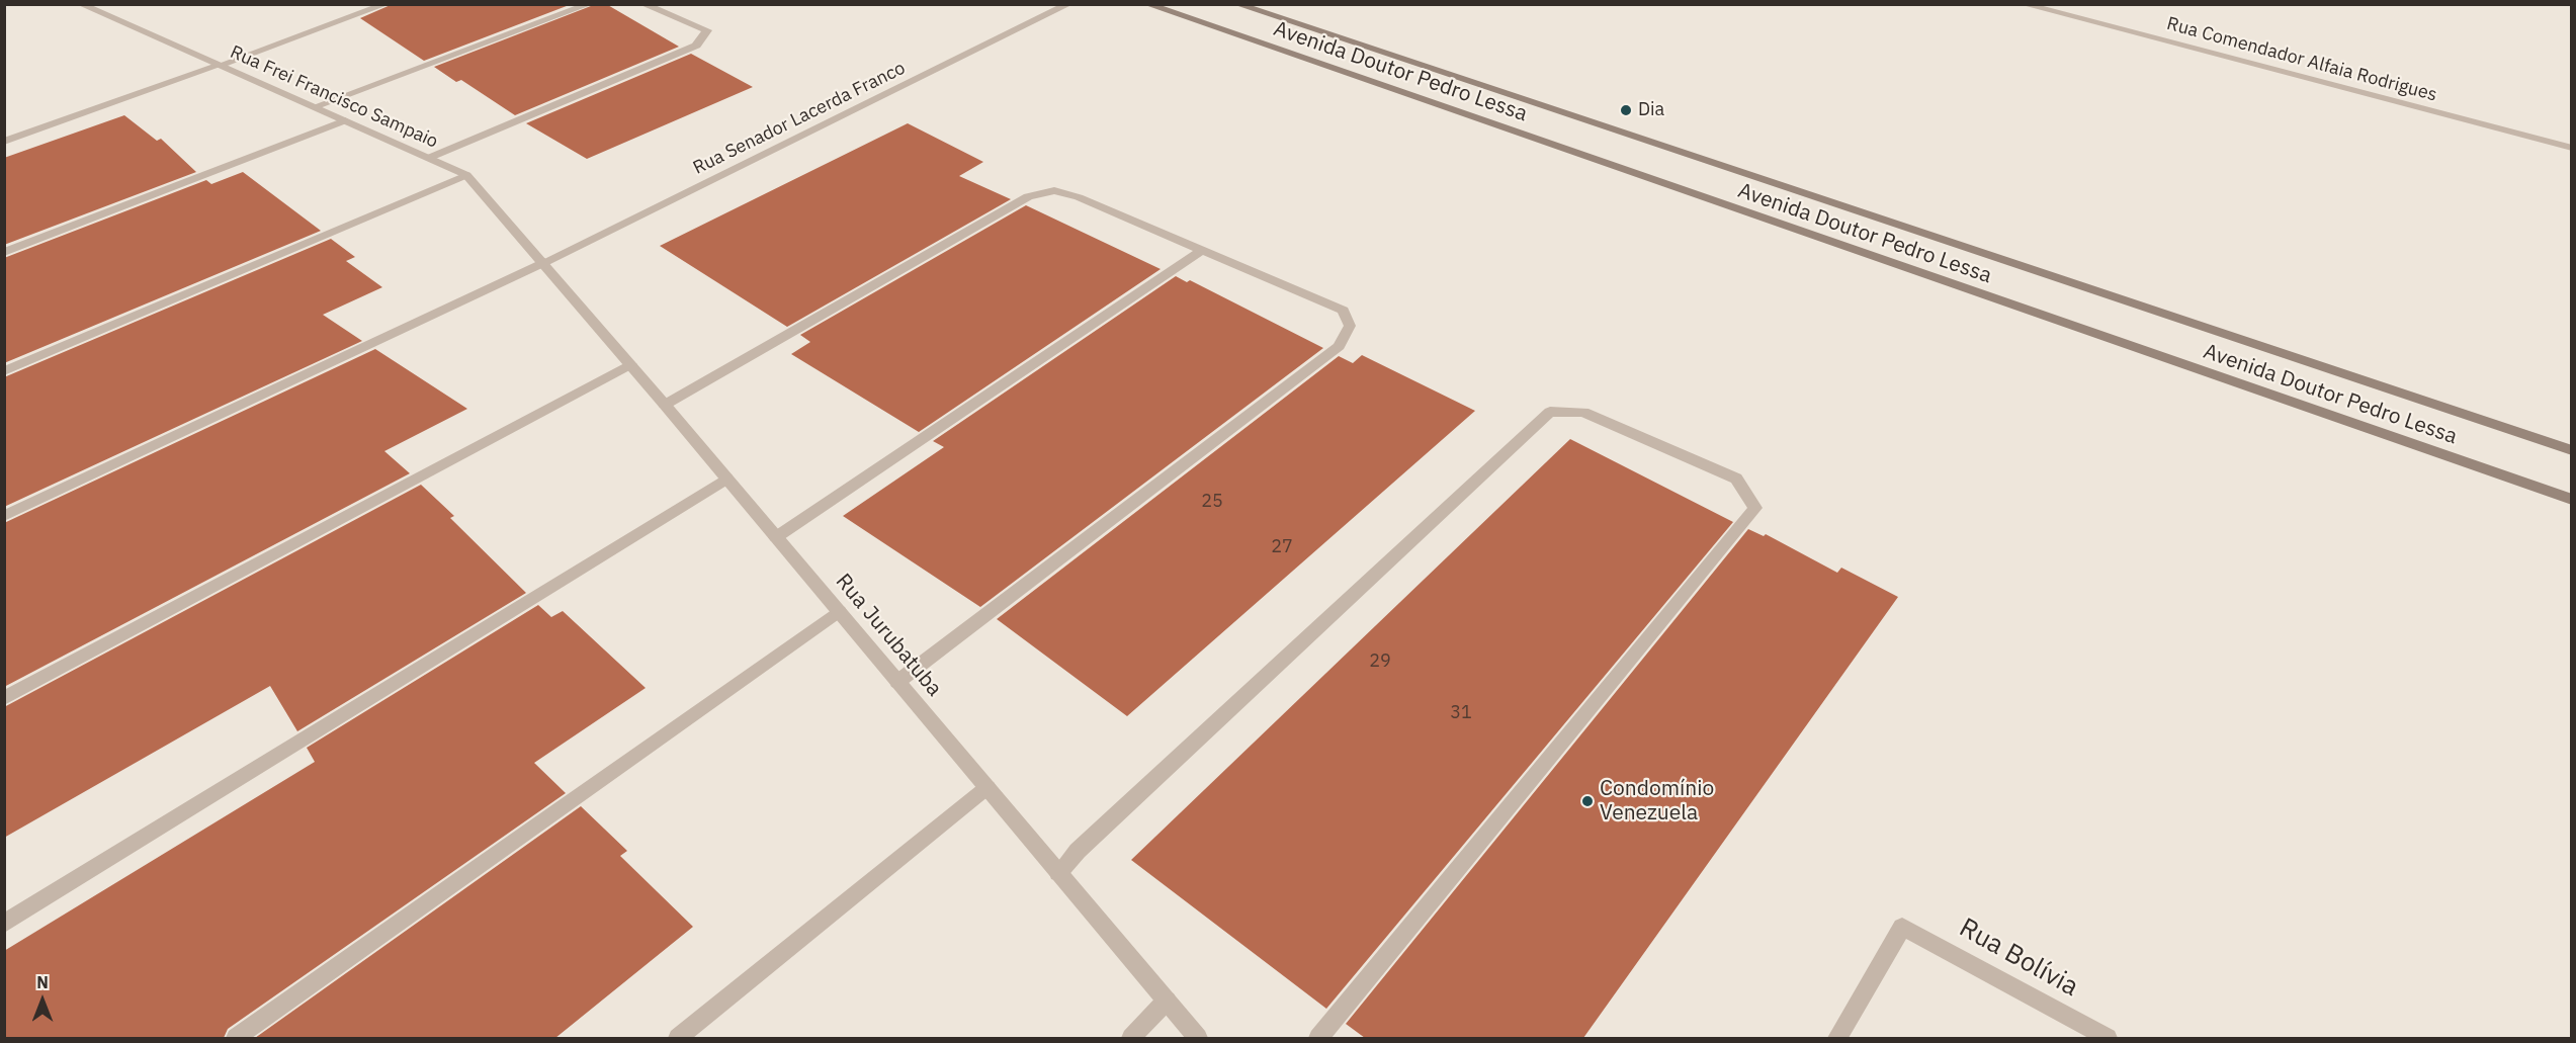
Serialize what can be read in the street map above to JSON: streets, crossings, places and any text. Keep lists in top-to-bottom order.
{
  "streets": {
    "main road": ["Avenida Doutor Pedro Lessa"],
    "street": [
      "Rua Comendador Alfaia Rodrigues",
      "Rua Frei Francisco Sampaio",
      "Rua Senador Lacerda Franco",
      "Rua Jurubatuba",
      "Rua Bolívia"
    ]
  },
  "crossings": [
    ["Rua Frei Francisco Sampaio", "Rua Senador Lacerda Franco"],
    ["Rua Frei Francisco Sampaio", "Rua Jurubatuba"],
    ["Rua Senador Lacerda Franco", "Rua Jurubatuba"]
  ],
  "places": ["Dia", "Condomínio Venezuela"],
  "house_numbers": [
    "25",
    "27",
    "29",
    "31"
  ],
  "north": "top"
}
